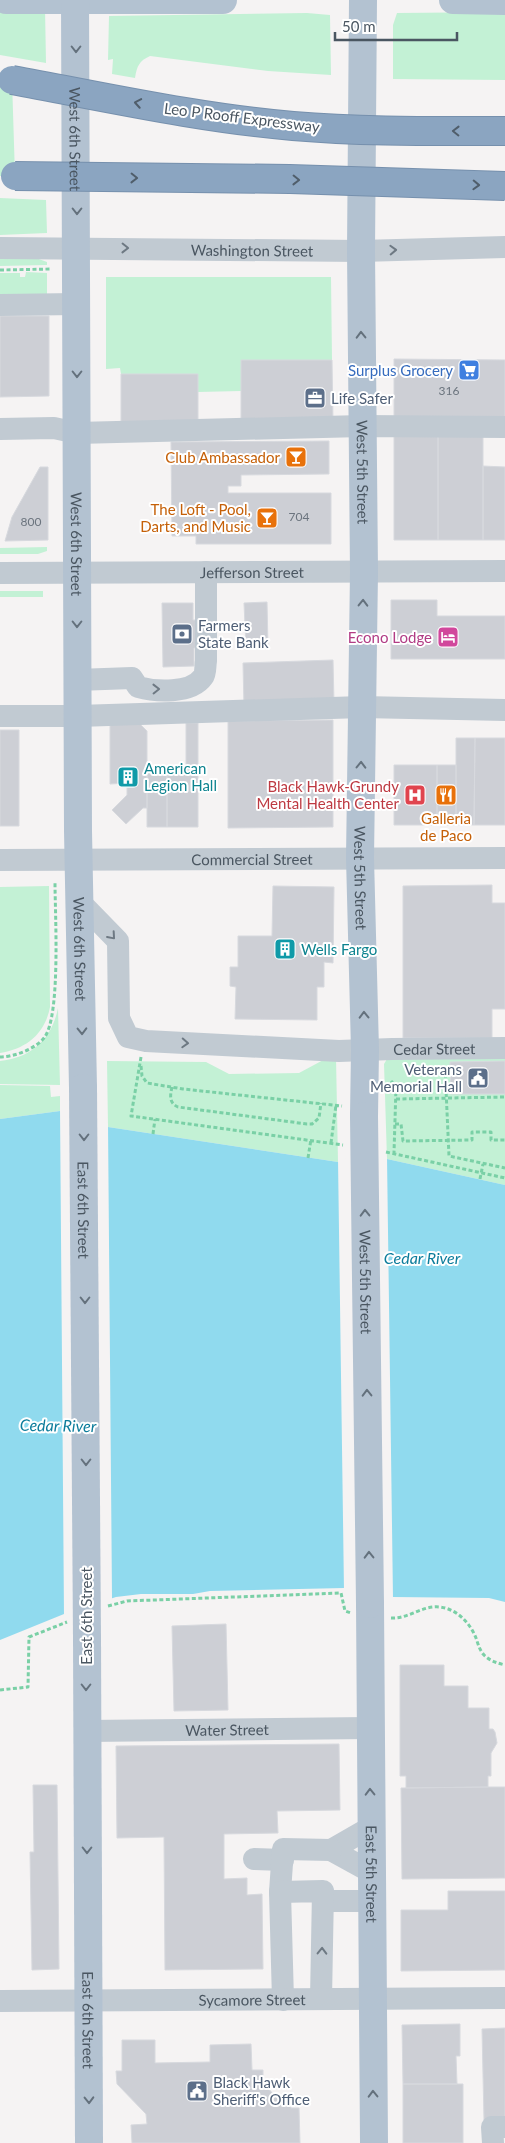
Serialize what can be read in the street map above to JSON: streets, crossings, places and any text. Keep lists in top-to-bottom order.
{
  "streets": {
    "highway": ["Leo P Rooff Expressway"],
    "main road": [
      "West 6th Street",
      "West 5th Street",
      "East 6th Street",
      "East 5th Street"
    ],
    "street": [
      "Washington Street",
      "Jefferson Street",
      "Commercial Street",
      "Cedar Street",
      "Water Street",
      "Sycamore Street"
    ]
  },
  "crossings": [
    ["West 6th Street", "Washington Street"],
    ["West 6th Street", "Jefferson Street"],
    ["West 6th Street", "Commercial Street"],
    ["West 6th Street", "Cedar Street"],
    ["West 6th Street", "East 6th Street"],
    ["Washington Street", "West 5th Street"],
    ["West 5th Street", "Jefferson Street"],
    ["West 5th Street", "Commercial Street"],
    ["West 5th Street", "Cedar Street"],
    ["West 5th Street", "East 5th Street"],
    ["East 6th Street", "Water Street"],
    ["East 6th Street", "Sycamore Street"],
    ["Water Street", "East 5th Street"],
    ["East 5th Street", "Sycamore Street"]
  ],
  "one_way": [
    "West 6th Street",
    "West 5th Street",
    "Cedar Street",
    "East 6th Street",
    "East 5th Street"
  ],
  "water": ["Cedar River"],
  "places": {
    "supermarket": ["Surplus Grocery"],
    "office": ["Life Safer"],
    "bar": ["Club Ambassador", "The Loft - Pool, Darts, and Music"],
    "bank": ["Farmers State Bank"],
    "hotel": ["Econo Lodge"],
    "building": ["American Legion Hall", "Wells Fargo"],
    "hospital": ["Black Hawk-Grundy Mental Health Center"],
    "restaurant": ["Galleria de Paco"],
    "public building": ["Veterans Memorial Hall", "Black Hawk Sheriff's Office"]
  },
  "house_numbers": ["316", "704", "800"],
  "scale_bar": "50 m"
}
